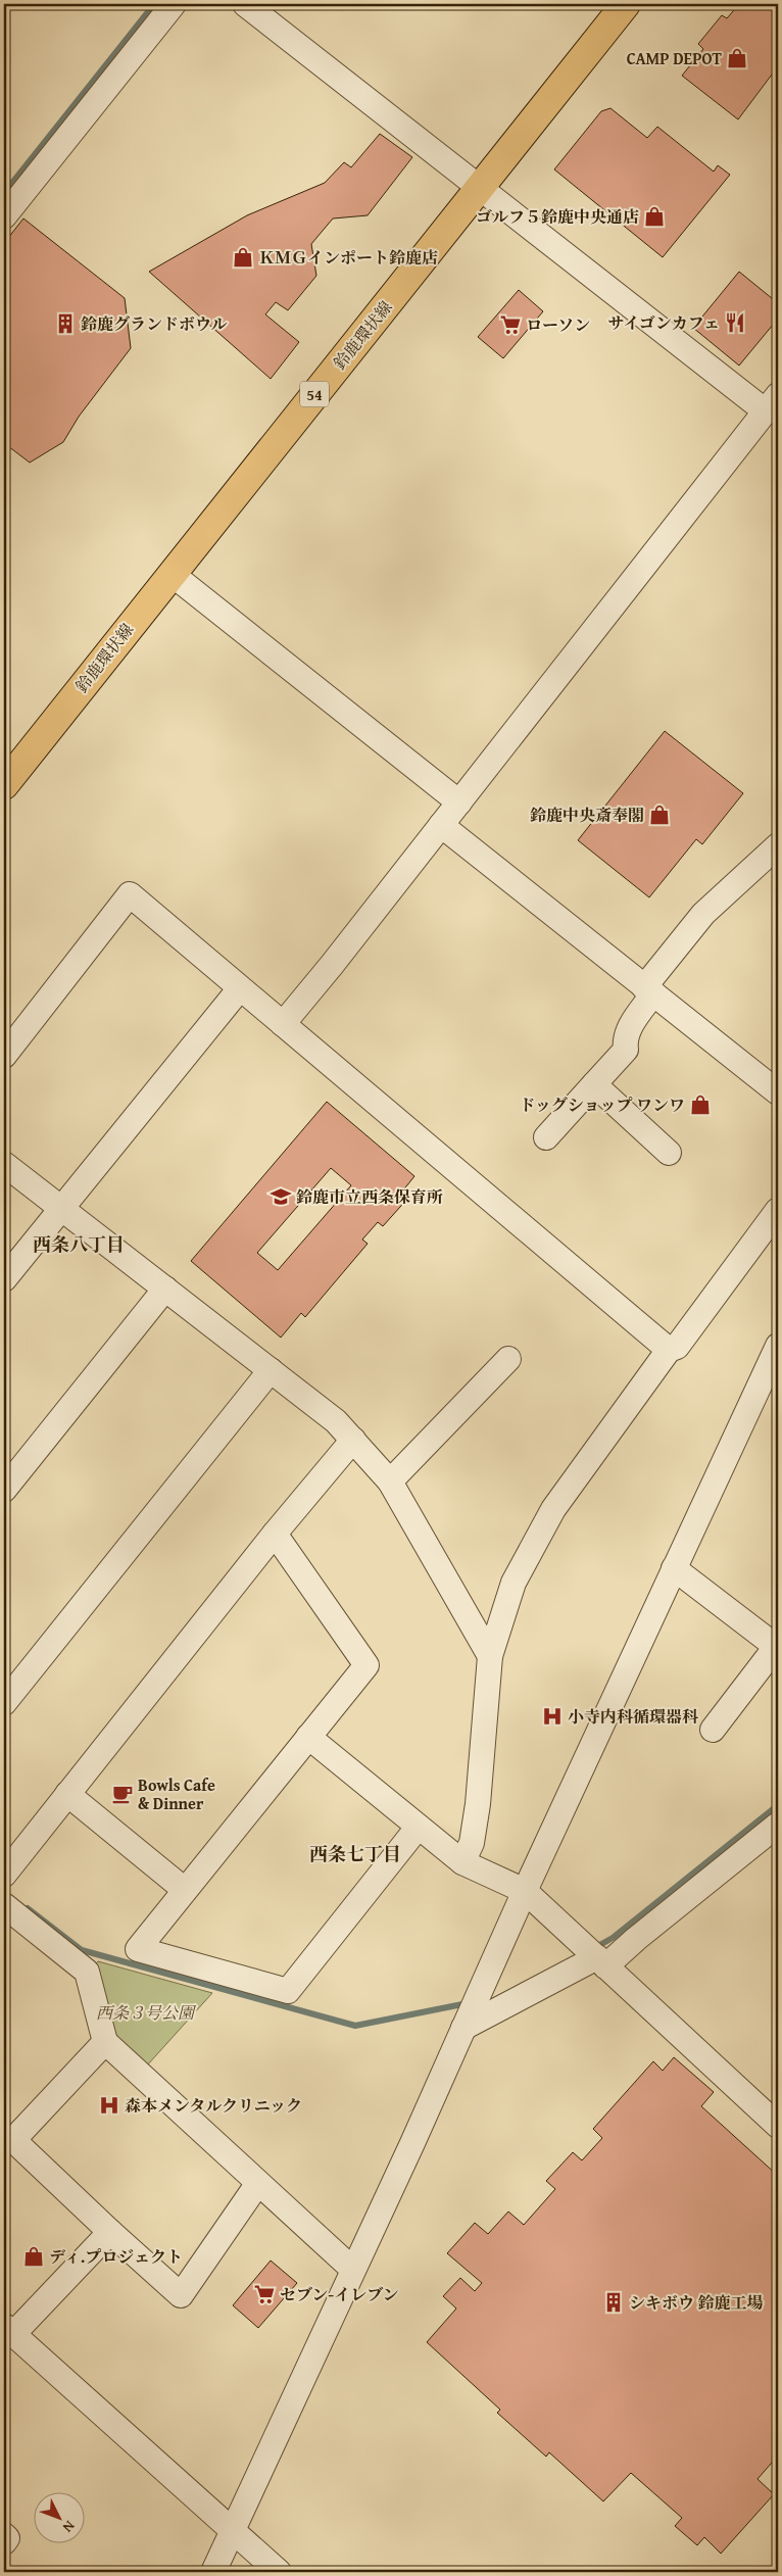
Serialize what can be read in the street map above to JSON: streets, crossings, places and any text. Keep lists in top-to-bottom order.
{
  "streets": {
    "main road": ["鈴鹿環状線", "54"]
  },
  "districts": ["西条八丁目", "西条七丁目"],
  "parks": ["西条３号公園"],
  "places": {
    "shop": [
      "CAMP DEPOT",
      "ゴルフ５鈴鹿中央通店",
      "ＫＭＧインポート鈴鹿店",
      "鈴鹿中央斎奉閣",
      "ドッグショップ ワンワ",
      "ディ.プロジェクト"
    ],
    "restaurant": ["サイゴンカフェ"],
    "building": ["鈴鹿グランドボウル", "シキボウ 鈴鹿工場"],
    "supermarket": ["ローソン", "セブン-イレブン"],
    "school or university": ["鈴鹿市立西条保育所"],
    "hospital": ["小寺内科循環器科", "森本メンタルクリニック"],
    "cafe": ["Bowls Cafe & Dinner"]
  },
  "north": "bottom right"
}
